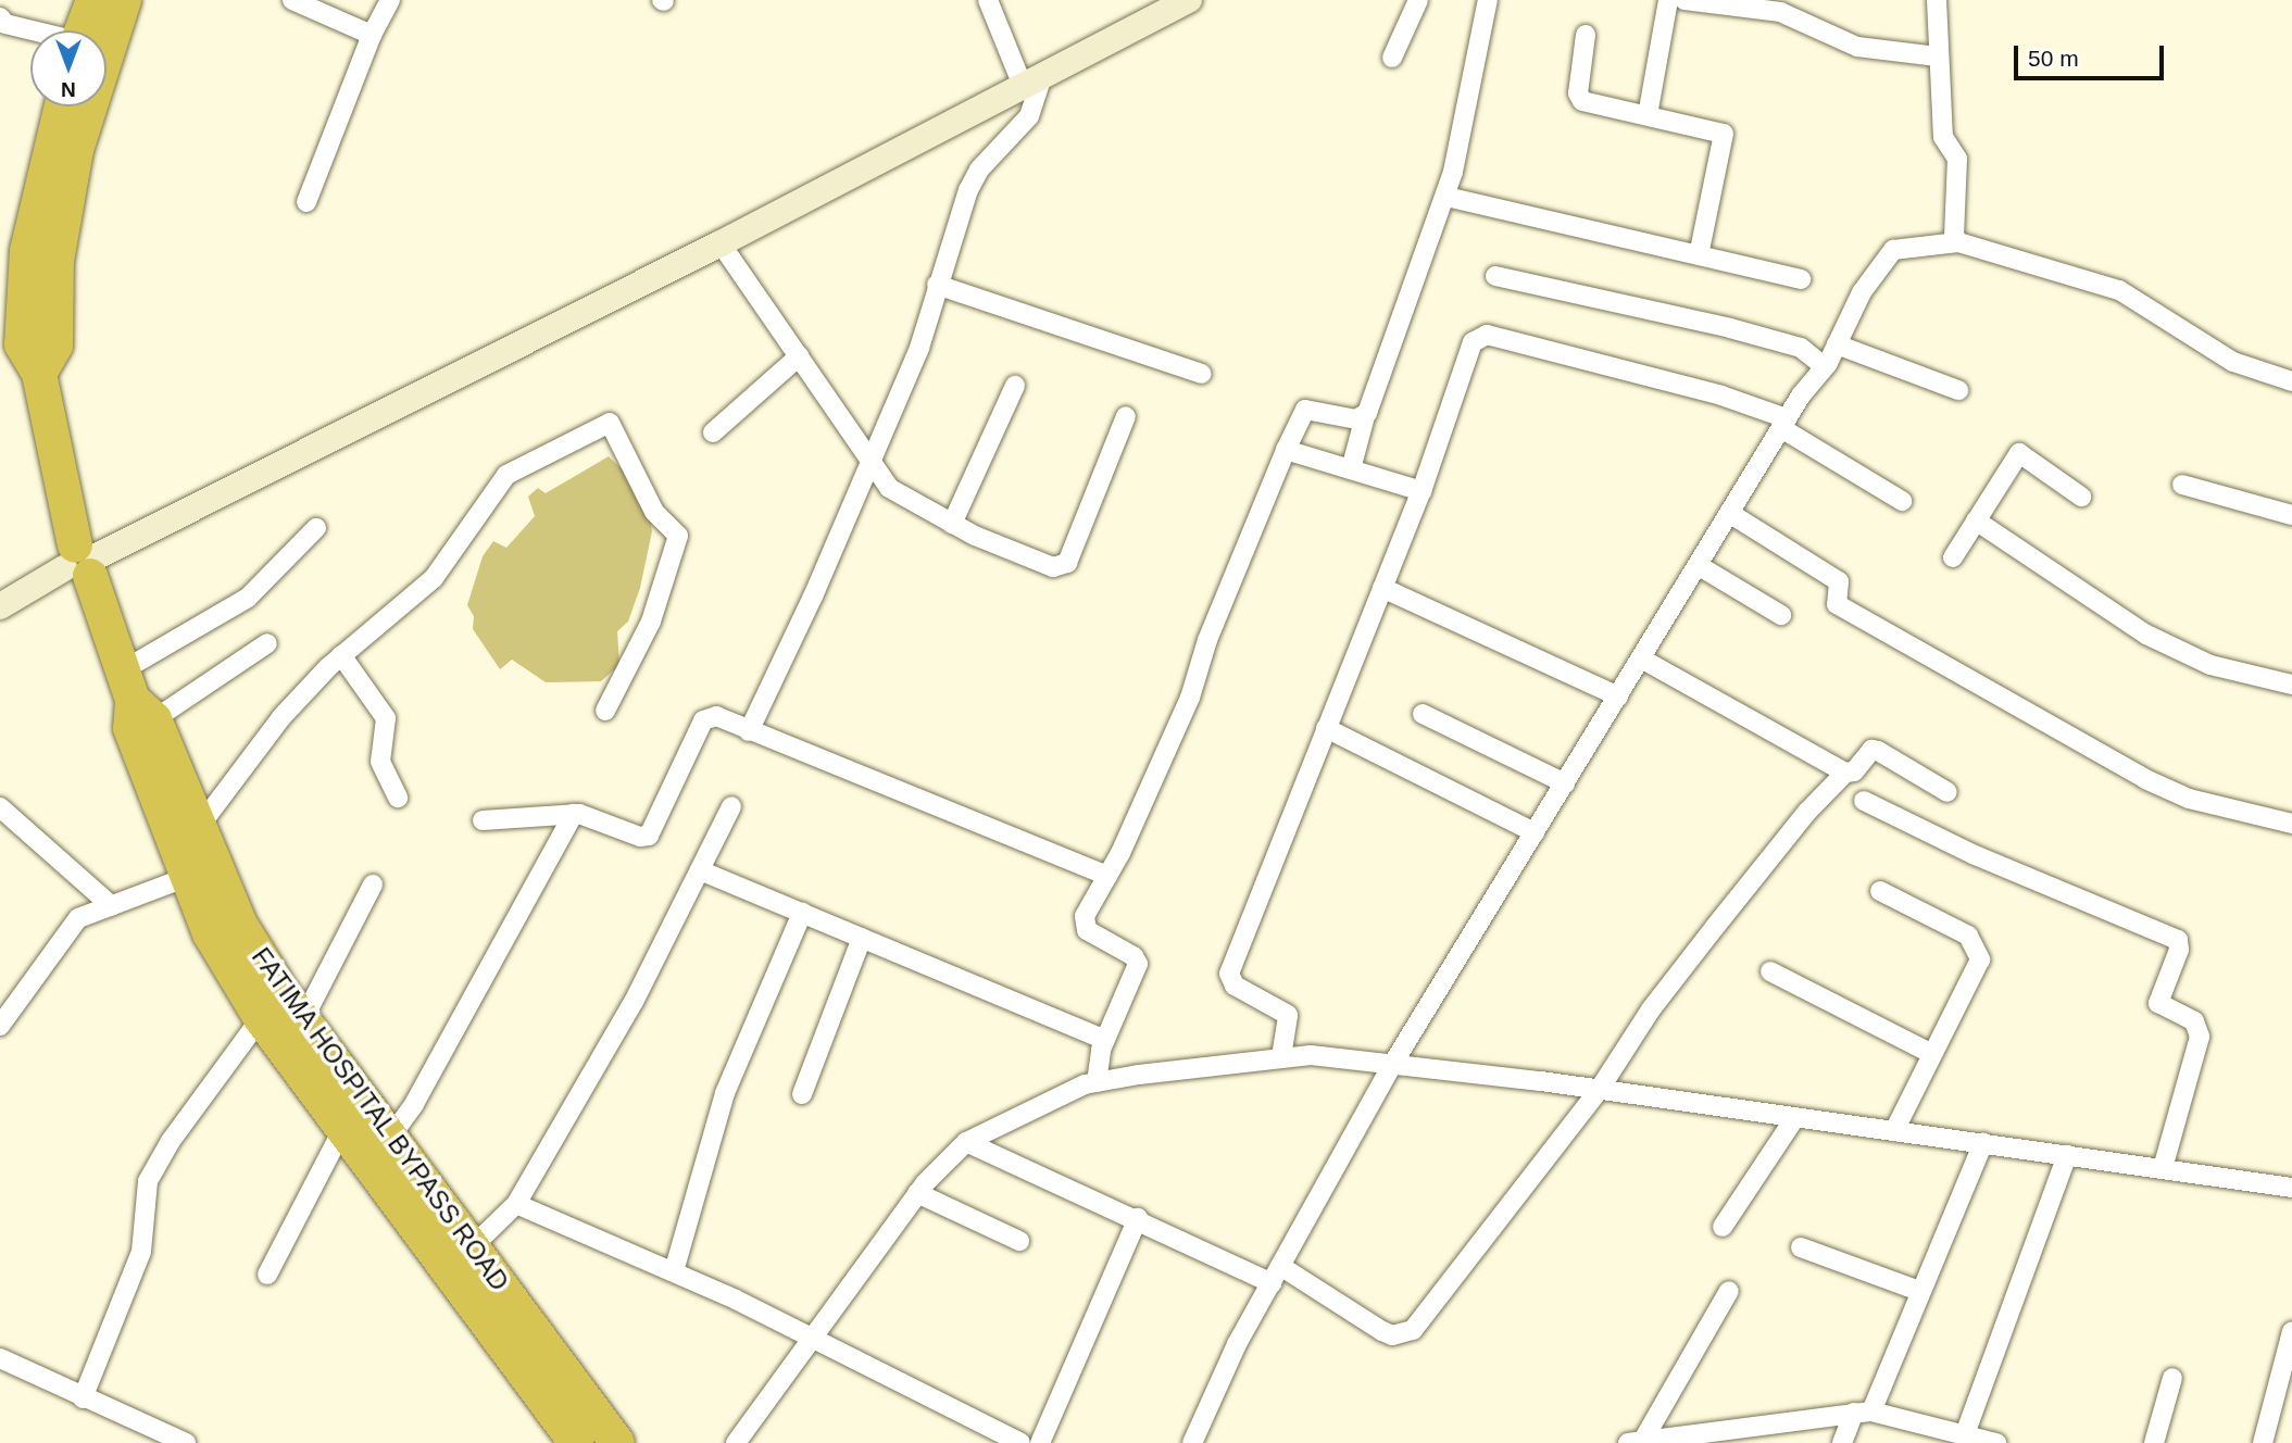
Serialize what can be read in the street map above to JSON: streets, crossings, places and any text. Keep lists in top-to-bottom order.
{
  "streets": {
    "highway": ["FATIMA HOSPITAL BYPASS ROAD"]
  },
  "scale_bar": "50 m",
  "north": "bottom"
}
